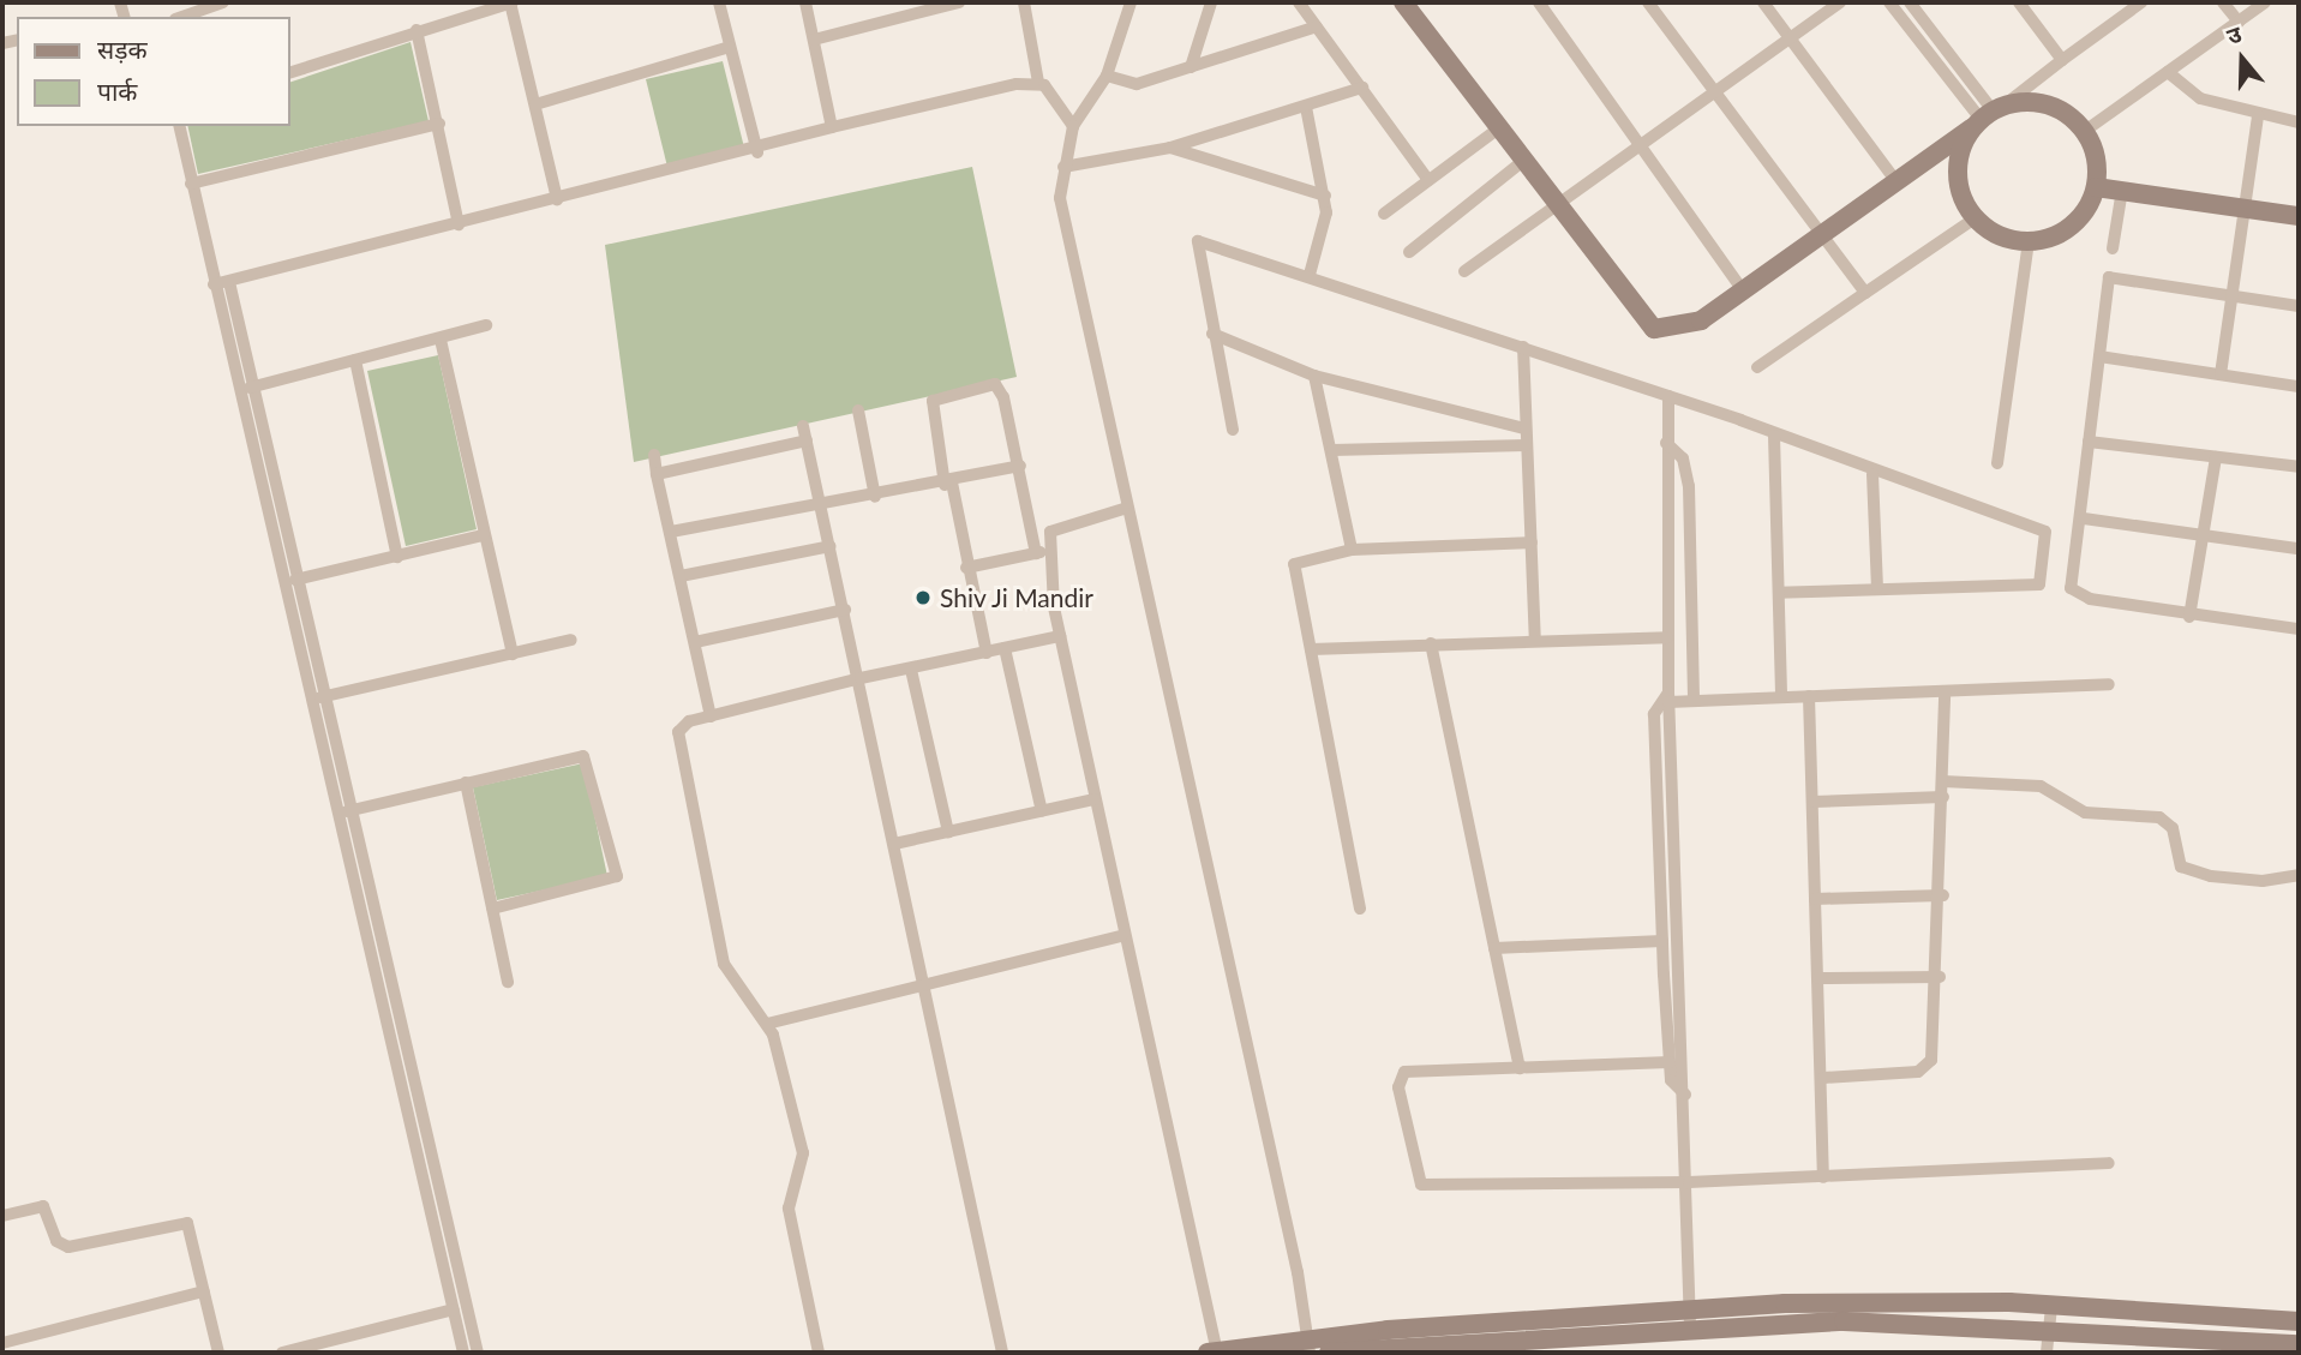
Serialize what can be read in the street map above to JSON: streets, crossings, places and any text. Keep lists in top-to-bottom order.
{
  "places": ["Shiv Ji Mandir"],
  "legend": ["सड़क", "पार्क"],
  "north": "top"
}
